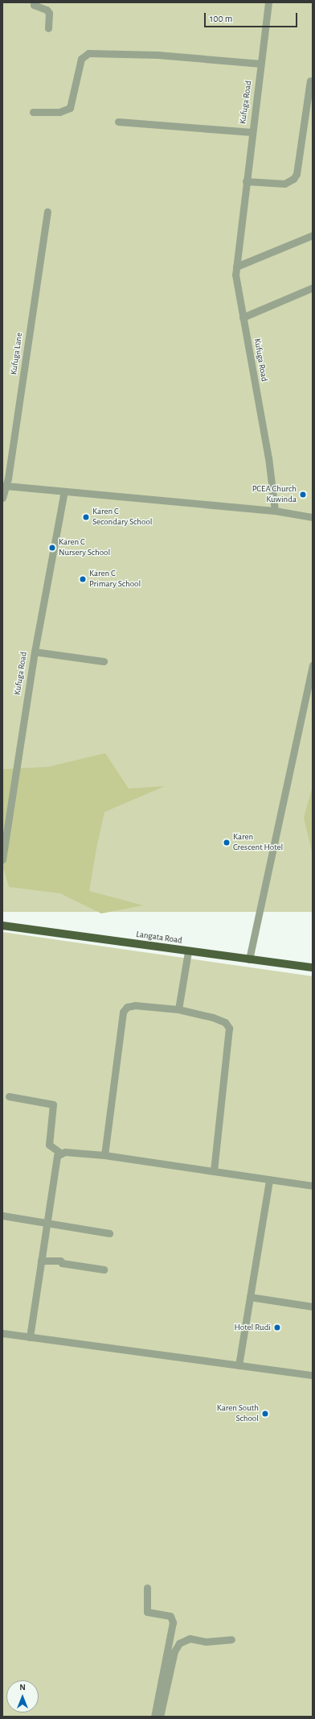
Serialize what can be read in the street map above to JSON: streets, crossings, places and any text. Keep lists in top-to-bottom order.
{
  "streets": {
    "main road": ["Langata Road"],
    "street": ["Kufuga Road", "Kufuga Lane"]
  },
  "places": [
    "PCEA Church Kuwinda",
    "Karen C Secondary School",
    "Karen C Nursery School",
    "Karen C Primary School",
    "Karen Crescent Hotel",
    "Hotel Rudi",
    "Karen South School"
  ],
  "scale_bar": "100 m",
  "north": "top"
}
